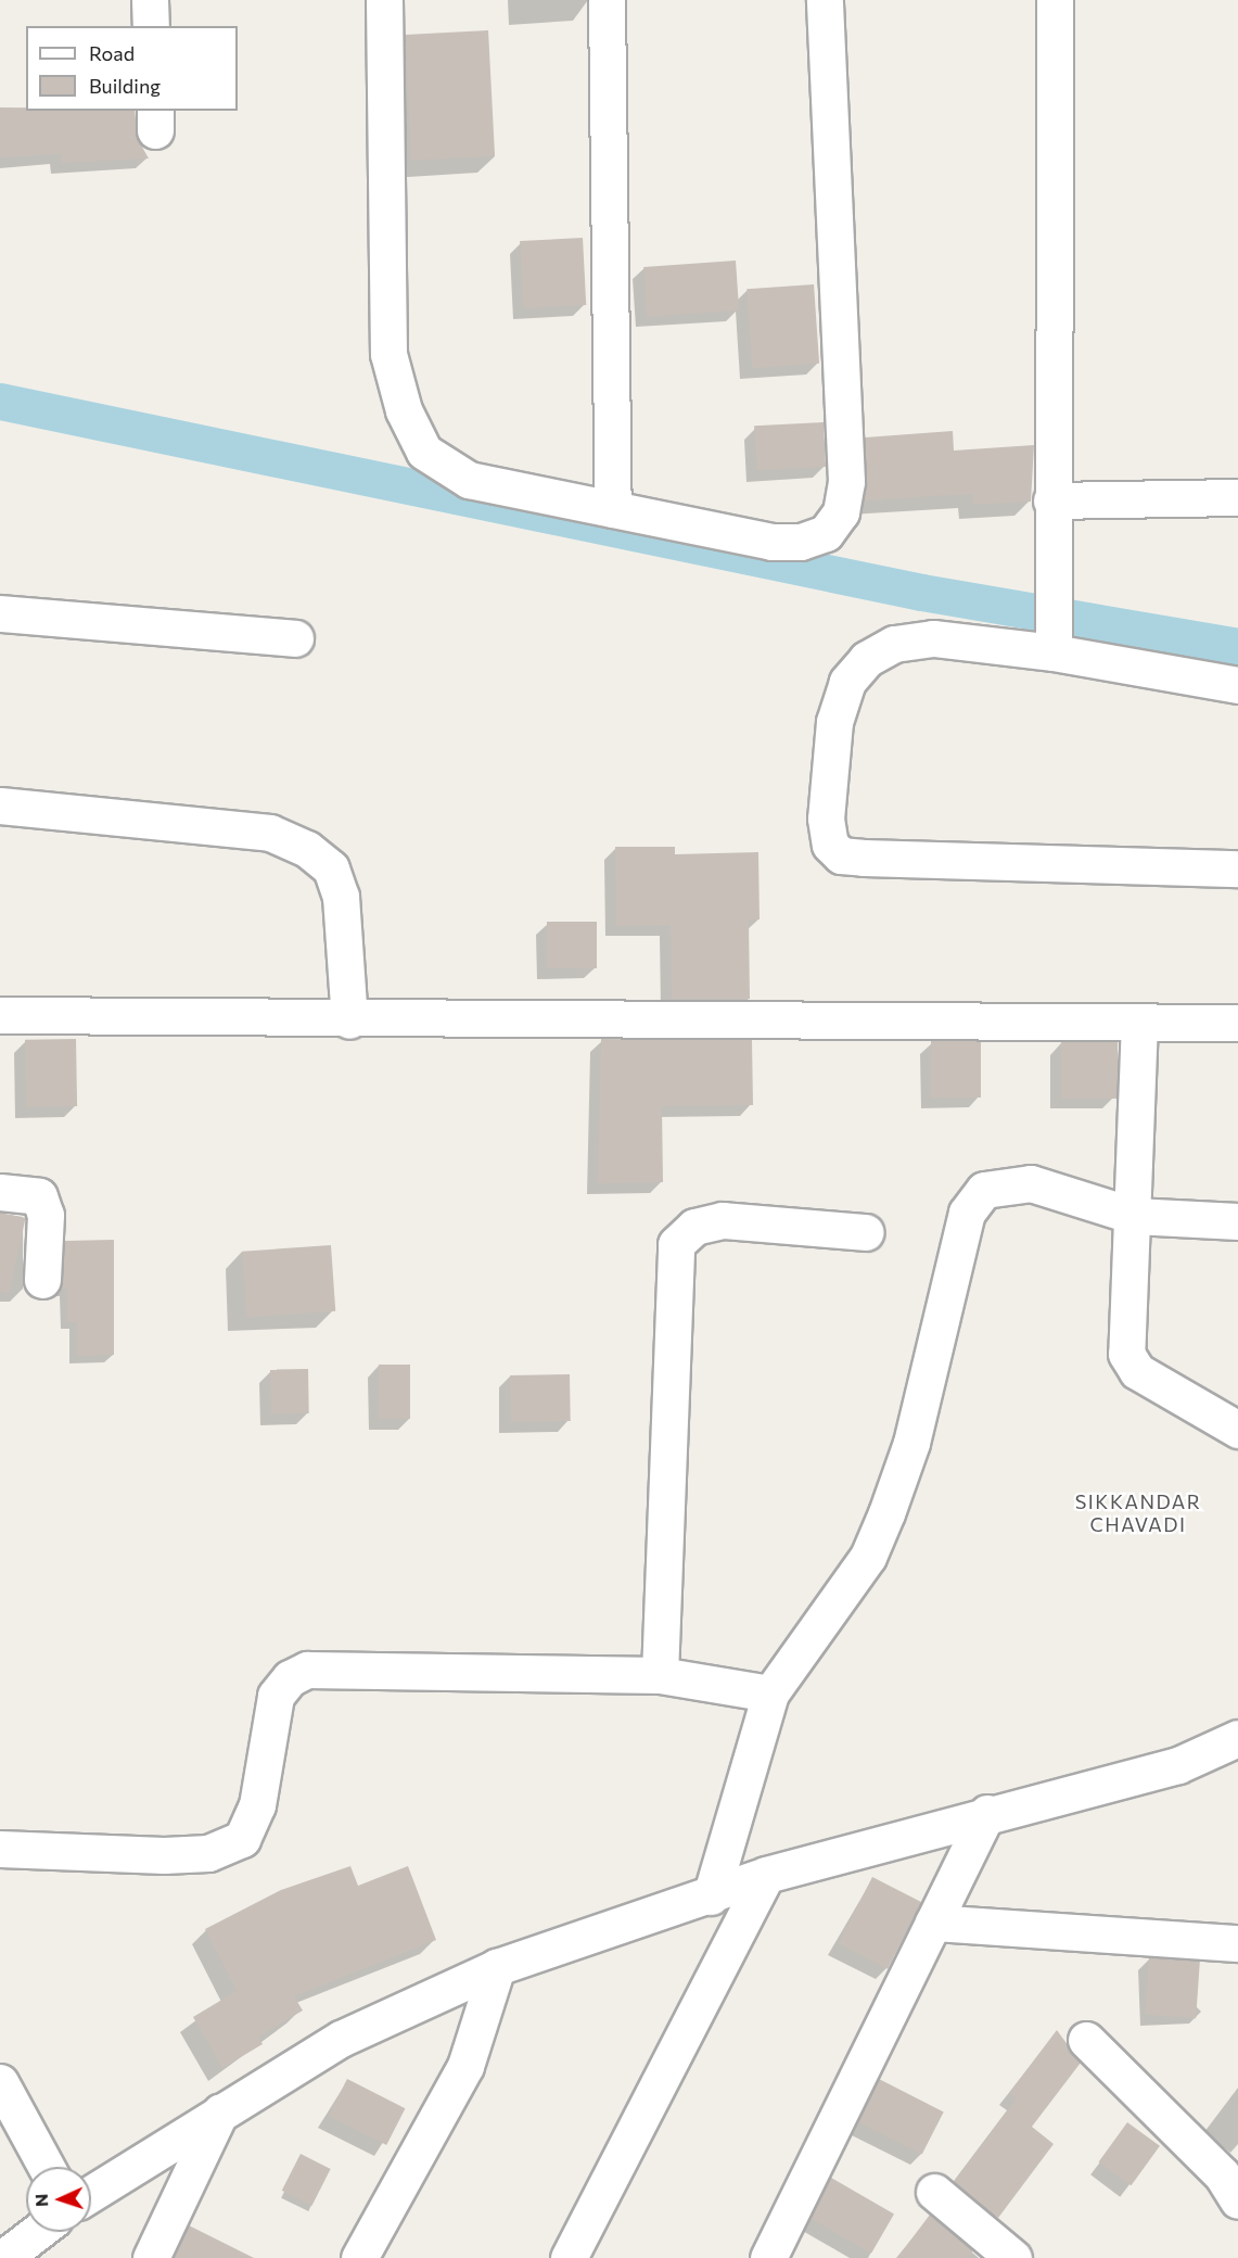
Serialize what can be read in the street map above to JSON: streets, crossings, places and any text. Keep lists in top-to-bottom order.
{
  "districts": ["SIKKANDAR CHAVADI"],
  "legend": ["Road", "Building"],
  "north": "left"
}
